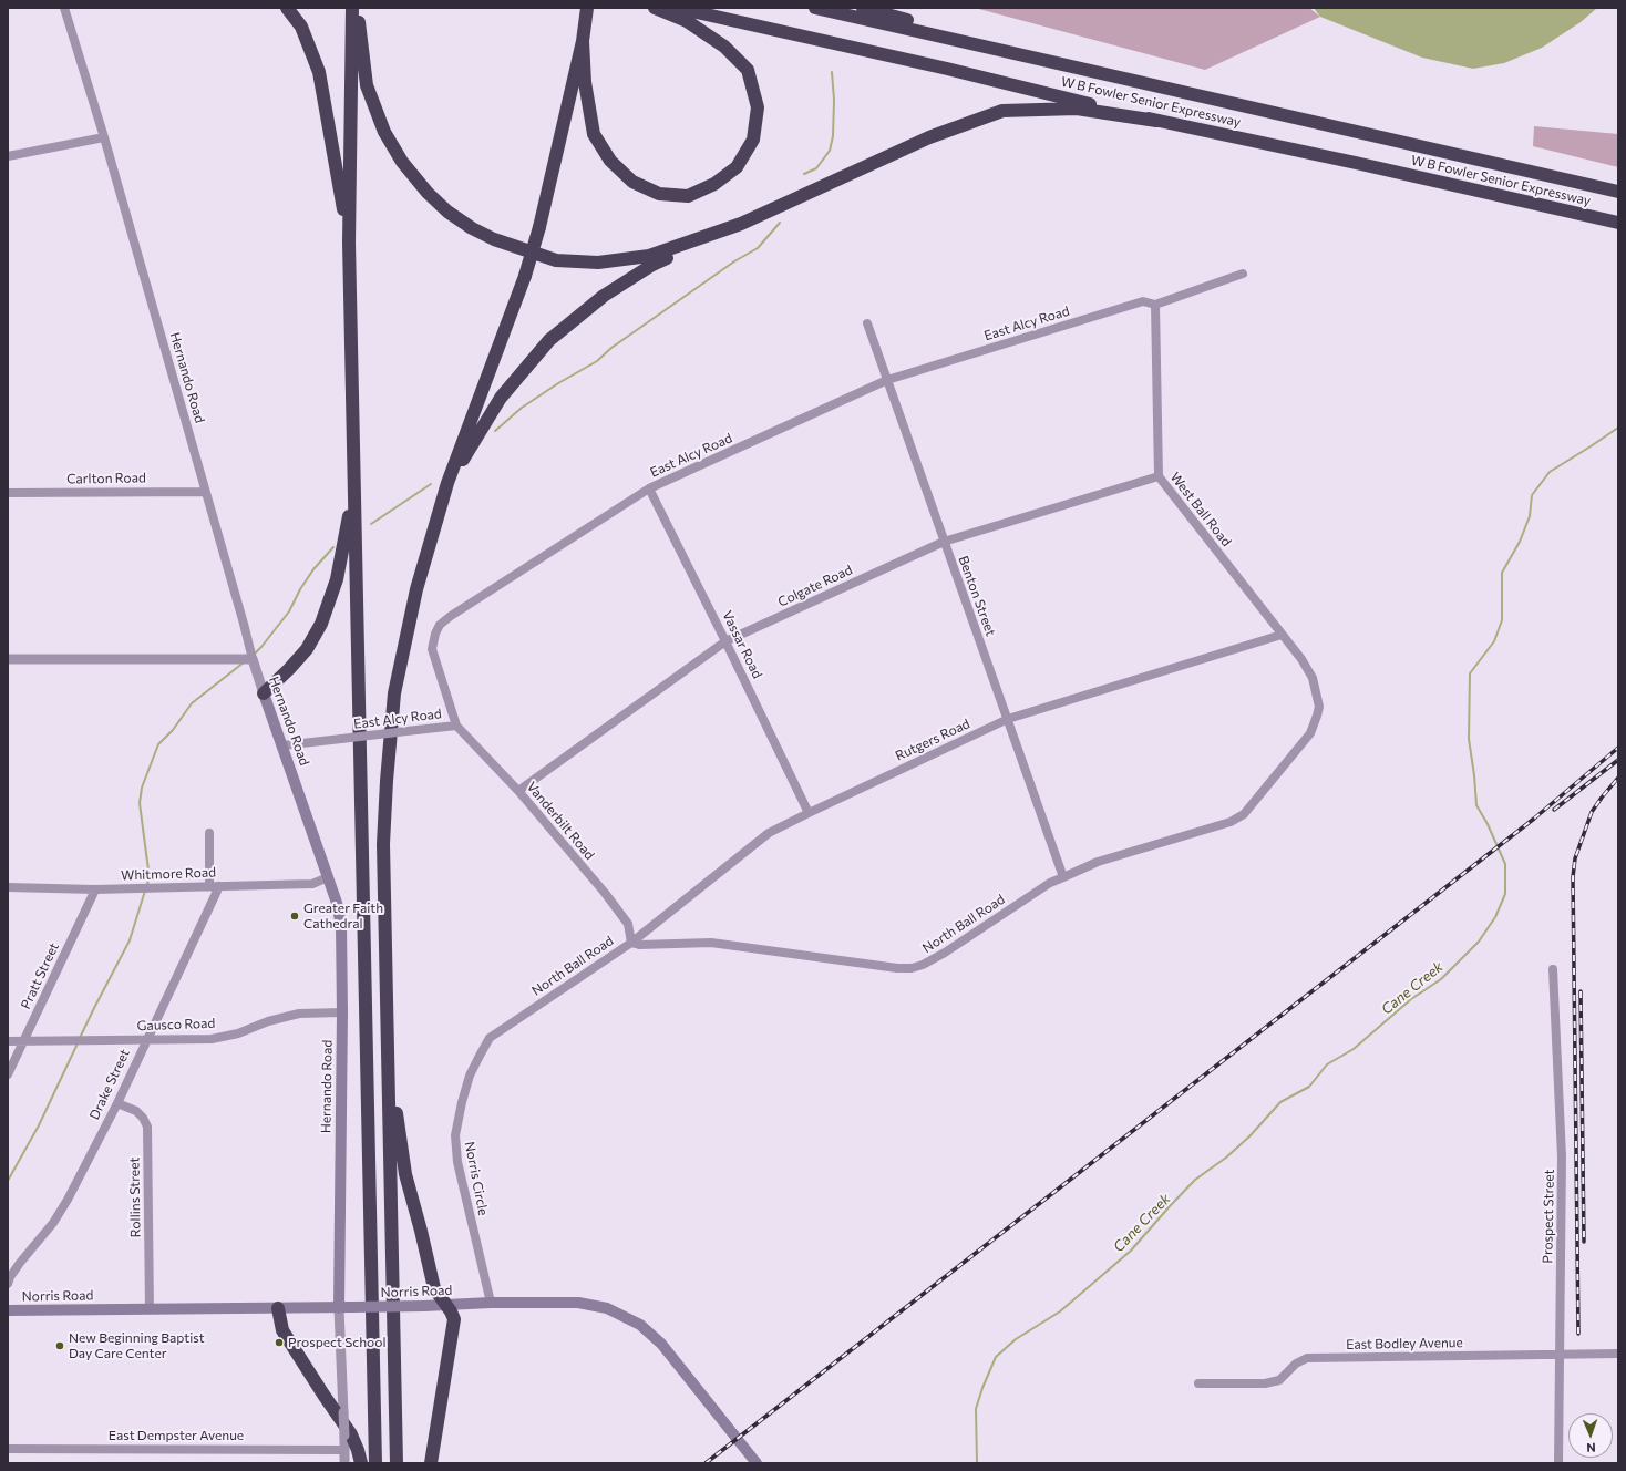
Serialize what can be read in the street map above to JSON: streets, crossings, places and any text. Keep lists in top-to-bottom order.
{
  "streets": {
    "highway": ["W B Fowler Senior Expressway"],
    "main road": ["Hernando Road", "Norris Road"],
    "street": [
      "East Alcy Road",
      "Carlton Road",
      "West Ball Road",
      "Colgate Road",
      "Benton Street",
      "Vassar Road",
      "Rutgers Road",
      "Vanderbilt Road",
      "Whitmore Road",
      "North Ball Road",
      "Pratt Street",
      "Gausco Road",
      "Drake Street",
      "Norris Circle",
      "Rollins Street",
      "Prospect Street",
      "East Bodley Avenue",
      "East Dempster Avenue"
    ]
  },
  "crossings": [
    ["East Alcy Road", "Hernando Road"],
    ["East Alcy Road", "West Ball Road"],
    ["East Alcy Road", "Benton Street"],
    ["East Alcy Road", "Vassar Road"],
    ["East Alcy Road", "Vanderbilt Road"],
    ["Hernando Road", "Carlton Road"],
    ["Hernando Road", "Whitmore Road"],
    ["Hernando Road", "Gausco Road"],
    ["Hernando Road", "Norris Road"],
    ["Hernando Road", "East Dempster Avenue"],
    ["West Ball Road", "Colgate Road"],
    ["West Ball Road", "Rutgers Road"],
    ["West Ball Road", "North Ball Road"],
    ["Colgate Road", "Benton Street"],
    ["Colgate Road", "Vassar Road"],
    ["Colgate Road", "Vanderbilt Road"],
    ["Benton Street", "Rutgers Road"],
    ["Benton Street", "North Ball Road"],
    ["Vassar Road", "Rutgers Road"],
    ["Rutgers Road", "Vanderbilt Road"],
    ["Rutgers Road", "North Ball Road"],
    ["Vanderbilt Road", "North Ball Road"],
    ["Whitmore Road", "Pratt Street"],
    ["Whitmore Road", "Drake Street"],
    ["North Ball Road", "Norris Circle"],
    ["Pratt Street", "Gausco Road"],
    ["Gausco Road", "Drake Street"],
    ["Drake Street", "Rollins Street"],
    ["Norris Circle", "Norris Road"],
    ["Rollins Street", "Norris Road"],
    ["Prospect Street", "East Bodley Avenue"]
  ],
  "water": ["Cane Creek"],
  "places": ["Greater Faith Cathedral", "Prospect School", "New Beginning Baptist Day Care Center"],
  "north": "bottom"
}
